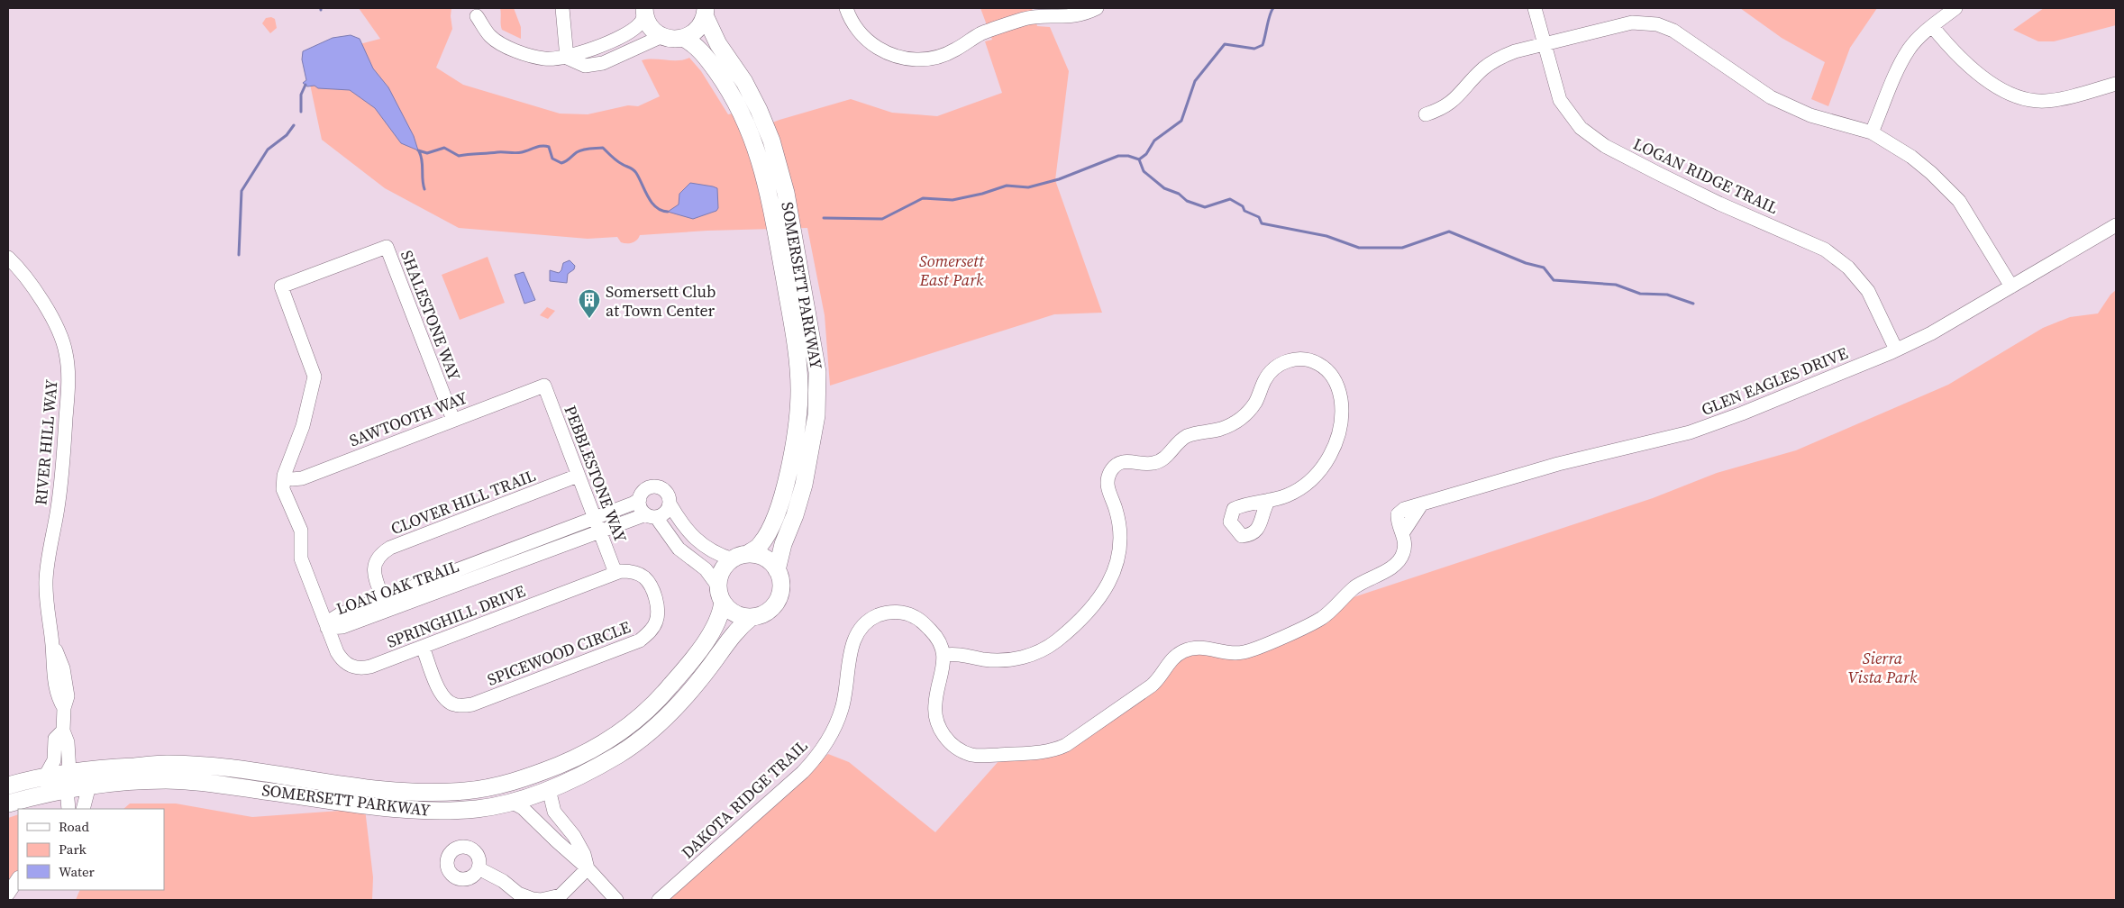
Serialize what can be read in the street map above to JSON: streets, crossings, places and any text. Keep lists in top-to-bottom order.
{
  "streets": {
    "main road": ["SOMERSETT PARKWAY"],
    "street": [
      "LOGAN RIDGE TRAIL",
      "SHALESTONE WAY",
      "GLEN EAGLES DRIVE",
      "SAWTOOTH WAY",
      "RIVER HILL WAY",
      "PEBBLESTONE WAY",
      "CLOVER HILL TRAIL",
      "LOAN OAK TRAIL",
      "SPRINGHILL DRIVE",
      "SPICEWOOD CIRCLE",
      "DAKOTA RIDGE TRAIL"
    ]
  },
  "crossings": [
    ["LOGAN RIDGE TRAIL", "GLEN EAGLES DRIVE"],
    ["SOMERSETT PARKWAY", "RIVER HILL WAY"],
    ["SHALESTONE WAY", "SAWTOOTH WAY"],
    ["SHALESTONE WAY", "SPRINGHILL DRIVE"],
    ["GLEN EAGLES DRIVE", "DAKOTA RIDGE TRAIL"],
    ["SAWTOOTH WAY", "PEBBLESTONE WAY"],
    ["SAWTOOTH WAY", "SPRINGHILL DRIVE"],
    ["PEBBLESTONE WAY", "CLOVER HILL TRAIL"],
    ["PEBBLESTONE WAY", "LOAN OAK TRAIL"],
    ["PEBBLESTONE WAY", "SPRINGHILL DRIVE"],
    ["PEBBLESTONE WAY", "SPICEWOOD CIRCLE"],
    ["CLOVER HILL TRAIL", "LOAN OAK TRAIL"],
    ["LOAN OAK TRAIL", "SPRINGHILL DRIVE"],
    ["SPRINGHILL DRIVE", "SPICEWOOD CIRCLE"]
  ],
  "parks": ["Somersett East Park", "Sierra Vista Park"],
  "places": {
    "building": ["Somersett Club at Town Center"]
  },
  "legend": ["Road", "Park", "Water"]
}
